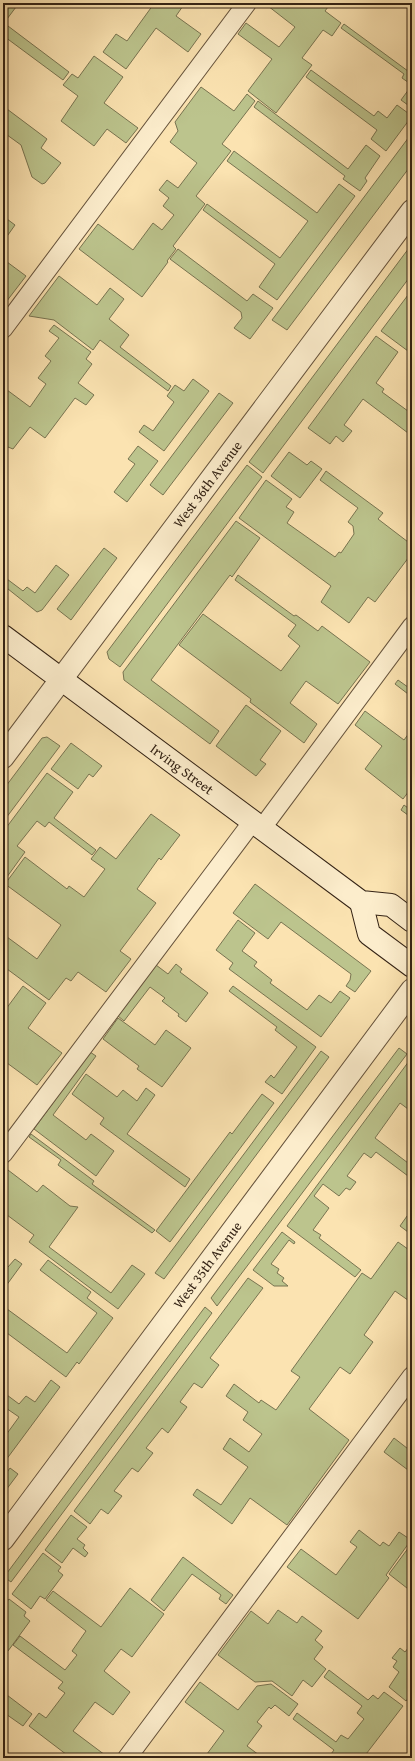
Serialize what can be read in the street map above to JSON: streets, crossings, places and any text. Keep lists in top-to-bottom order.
{
  "streets": {
    "street": ["West 36th Avenue", "Irving Street", "West 35th Avenue"]
  },
  "crossings": [
    ["West 36th Avenue", "Irving Street"]
  ]
}
